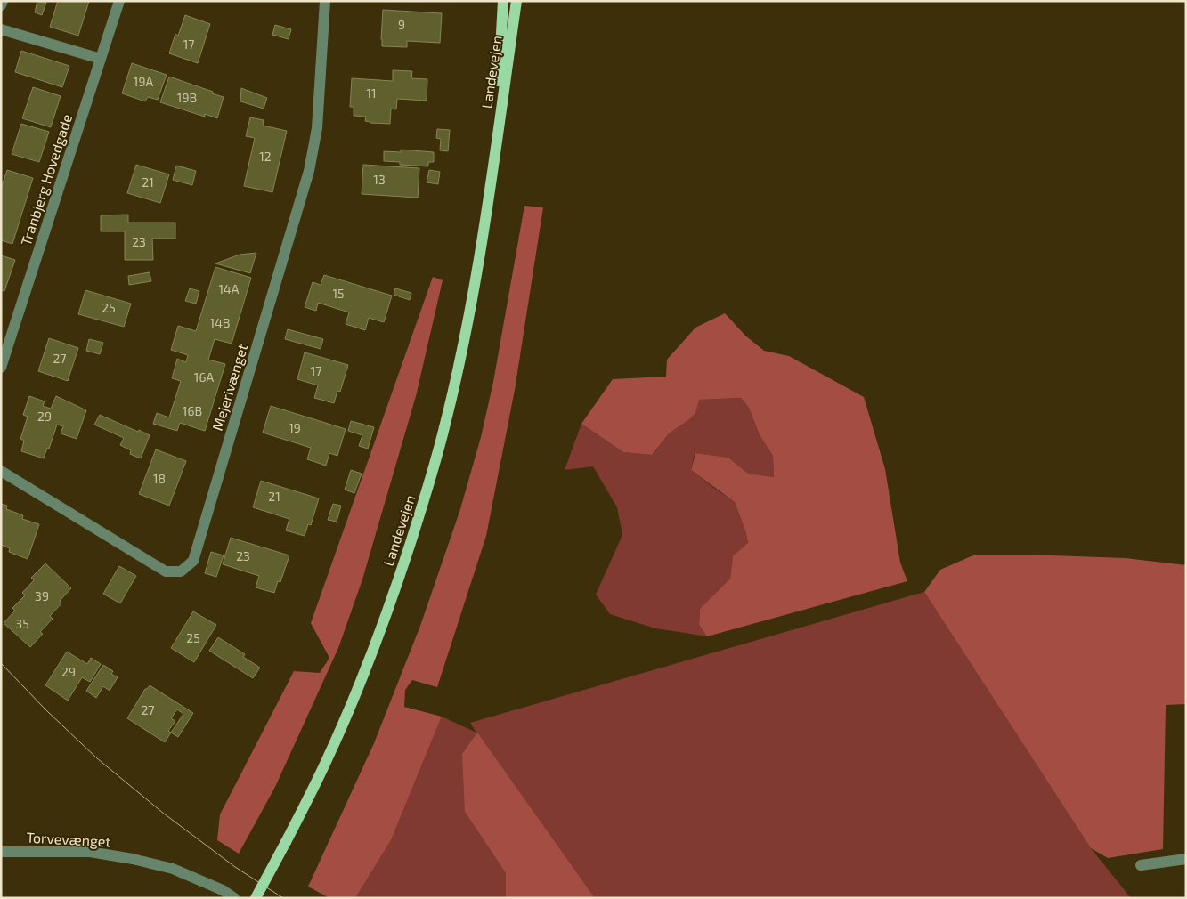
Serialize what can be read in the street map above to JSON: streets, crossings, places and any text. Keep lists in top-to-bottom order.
{
  "streets": {
    "main road": ["Landevejen"],
    "street": ["Tranbjerg Hovedgade", "Mejerivænget", "Torvevænget"]
  },
  "house_numbers": [
    "9",
    "17",
    "19A",
    "11",
    "19B",
    "12",
    "13",
    "21",
    "23",
    "14A",
    "15",
    "25",
    "14B",
    "27",
    "17",
    "16A",
    "16B",
    "29",
    "19",
    "18",
    "21",
    "23",
    "39",
    "35",
    "25",
    "29",
    "27"
  ]
}
